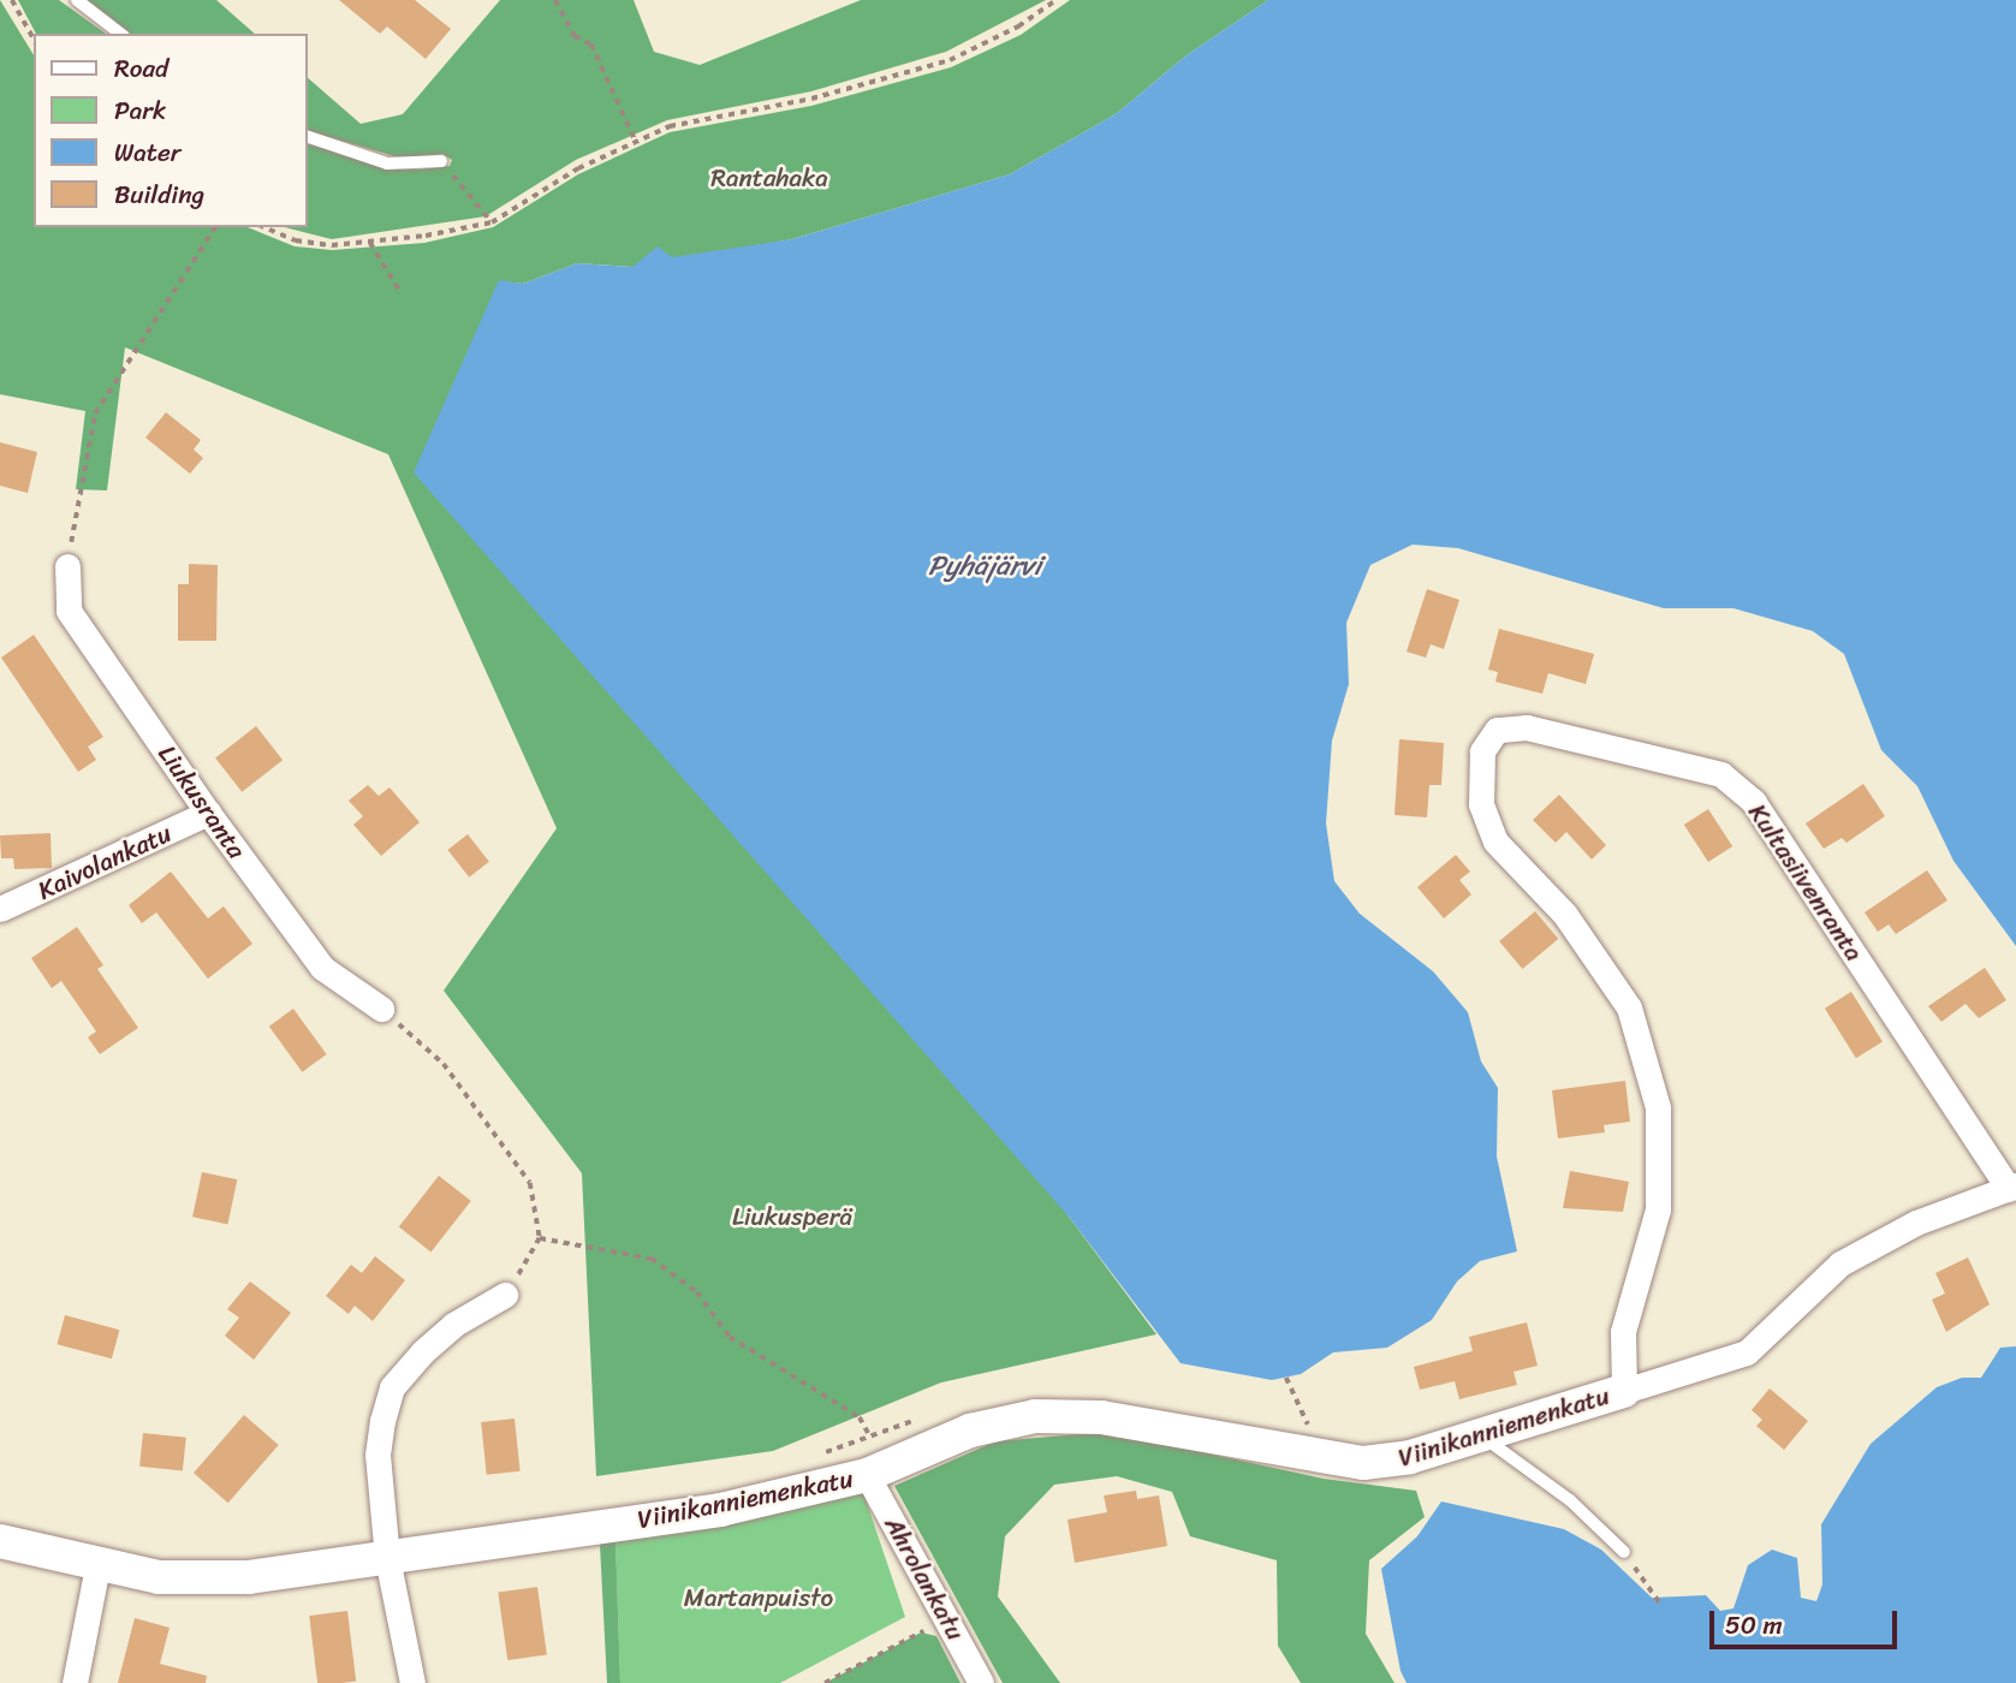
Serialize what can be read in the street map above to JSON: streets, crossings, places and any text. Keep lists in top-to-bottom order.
{
  "streets": {
    "street": [
      "Liukusranta",
      "Kaivolankatu",
      "Kultasiivenranta",
      "Viinikanniemenkatu",
      "Ahrolankatu"
    ]
  },
  "crossings": [
    ["Liukusranta", "Kaivolankatu"],
    ["Kultasiivenranta", "Viinikanniemenkatu"],
    ["Viinikanniemenkatu", "Ahrolankatu"]
  ],
  "water": ["Pyhäjärvi"],
  "parks": ["Rantahaka", "Liukusperä", "Martanpuisto"],
  "legend": [
    "Road",
    "Park",
    "Water",
    "Building"
  ],
  "scale_bar": "50 m"
}
